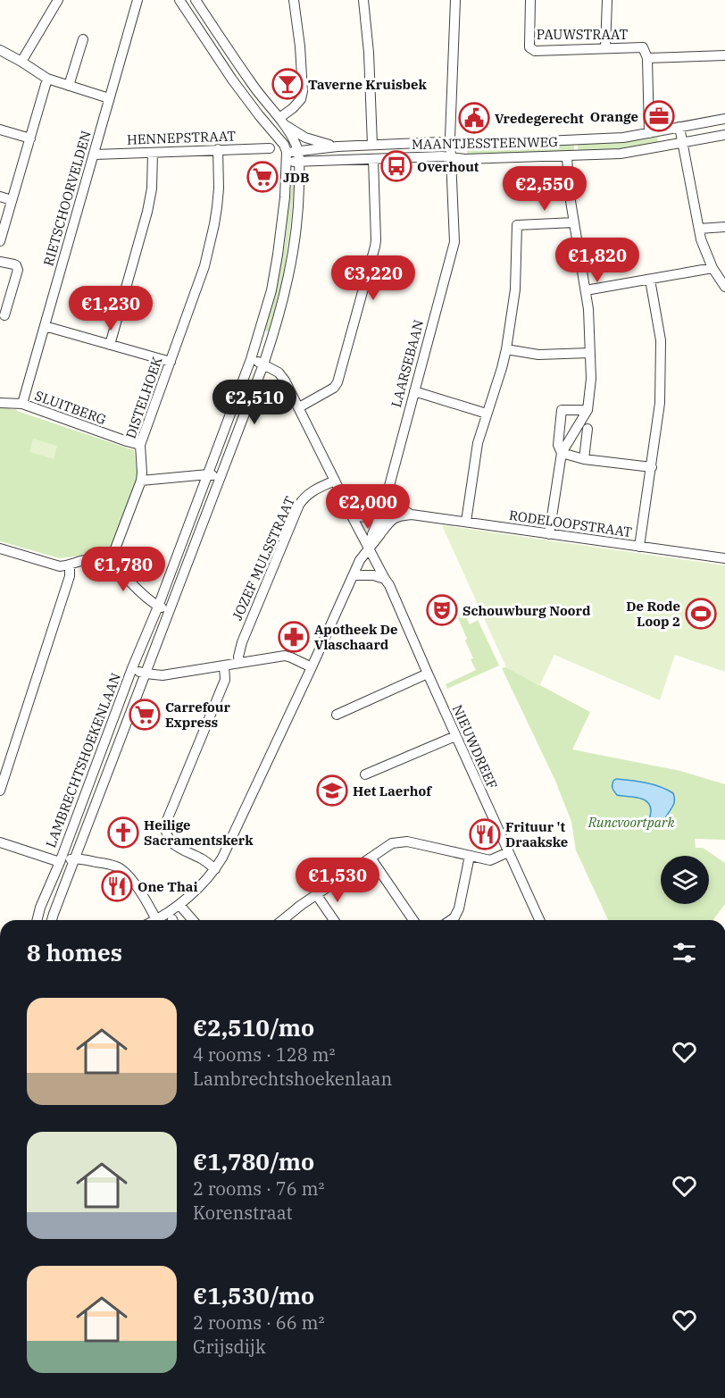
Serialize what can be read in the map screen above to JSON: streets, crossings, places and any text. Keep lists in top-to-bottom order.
{
  "streets": {
    "street": [
      "PAUWSTRAAT",
      "HENNEPSTRAAT",
      "MAANTJESSTEENWEG",
      "RIETSCHOORVELDEN",
      "LAARSEBAAN",
      "DISTELHOEK",
      "SLUITBERG",
      "RODELOOPSTRAAT",
      "JOZEF MULSSTRAAT",
      "NIEUWDREEF",
      "LAMBRECHTSHOEKENLAAN"
    ]
  },
  "crossings": [
    ["HENNEPSTRAAT", "RIETSCHOORVELDEN"],
    ["HENNEPSTRAAT", "DISTELHOEK"],
    ["MAANTJESSTEENWEG", "LAARSEBAAN"],
    ["MAANTJESSTEENWEG", "LAMBRECHTSHOEKENLAAN"],
    ["RIETSCHOORVELDEN", "SLUITBERG"],
    ["LAARSEBAAN", "RODELOOPSTRAAT"],
    ["LAARSEBAAN", "NIEUWDREEF"],
    ["DISTELHOEK", "SLUITBERG"],
    ["JOZEF MULSSTRAAT", "NIEUWDREEF"],
    ["NIEUWDREEF", "LAMBRECHTSHOEKENLAAN"]
  ],
  "parks": ["Runcvoortpark"],
  "places": {
    "bar": ["Taverne Kruisbek"],
    "office": ["Orange"],
    "public building": ["Vredegerecht"],
    "bus stop": ["Overhout"],
    "supermarket": ["JDB", "Carrefour Express"],
    "theatre": ["Schouwburg Noord"],
    "sports": ["De Rode Loop 2"],
    "pharmacy": ["Apotheek De Vlaschaard"],
    "school or university": ["Het Laerhof"],
    "church": ["Heilige Sacramentskerk"],
    "restaurant": ["Frituur 't Draakske", "One Thai"]
  },
  "page": {
    "price": [
      "€2,550",
      "€1,820",
      "€3,220",
      "€1,230",
      "€2,510",
      "€2,000",
      "€1,780",
      "€1,530"
    ],
    "heading": "8 homes",
    "list": [
      {
        "name": "€2,510/mo",
        "note": "4 rooms · 128 m² · Lambrechtshoekenlaan"
      },
      {
        "name": "€1,780/mo",
        "note": "2 rooms · 76 m² · Korenstraat"
      },
      {
        "name": "€1,530/mo",
        "note": "2 rooms · 66 m² · Grijsdijk"
      }
    ]
  }
}
